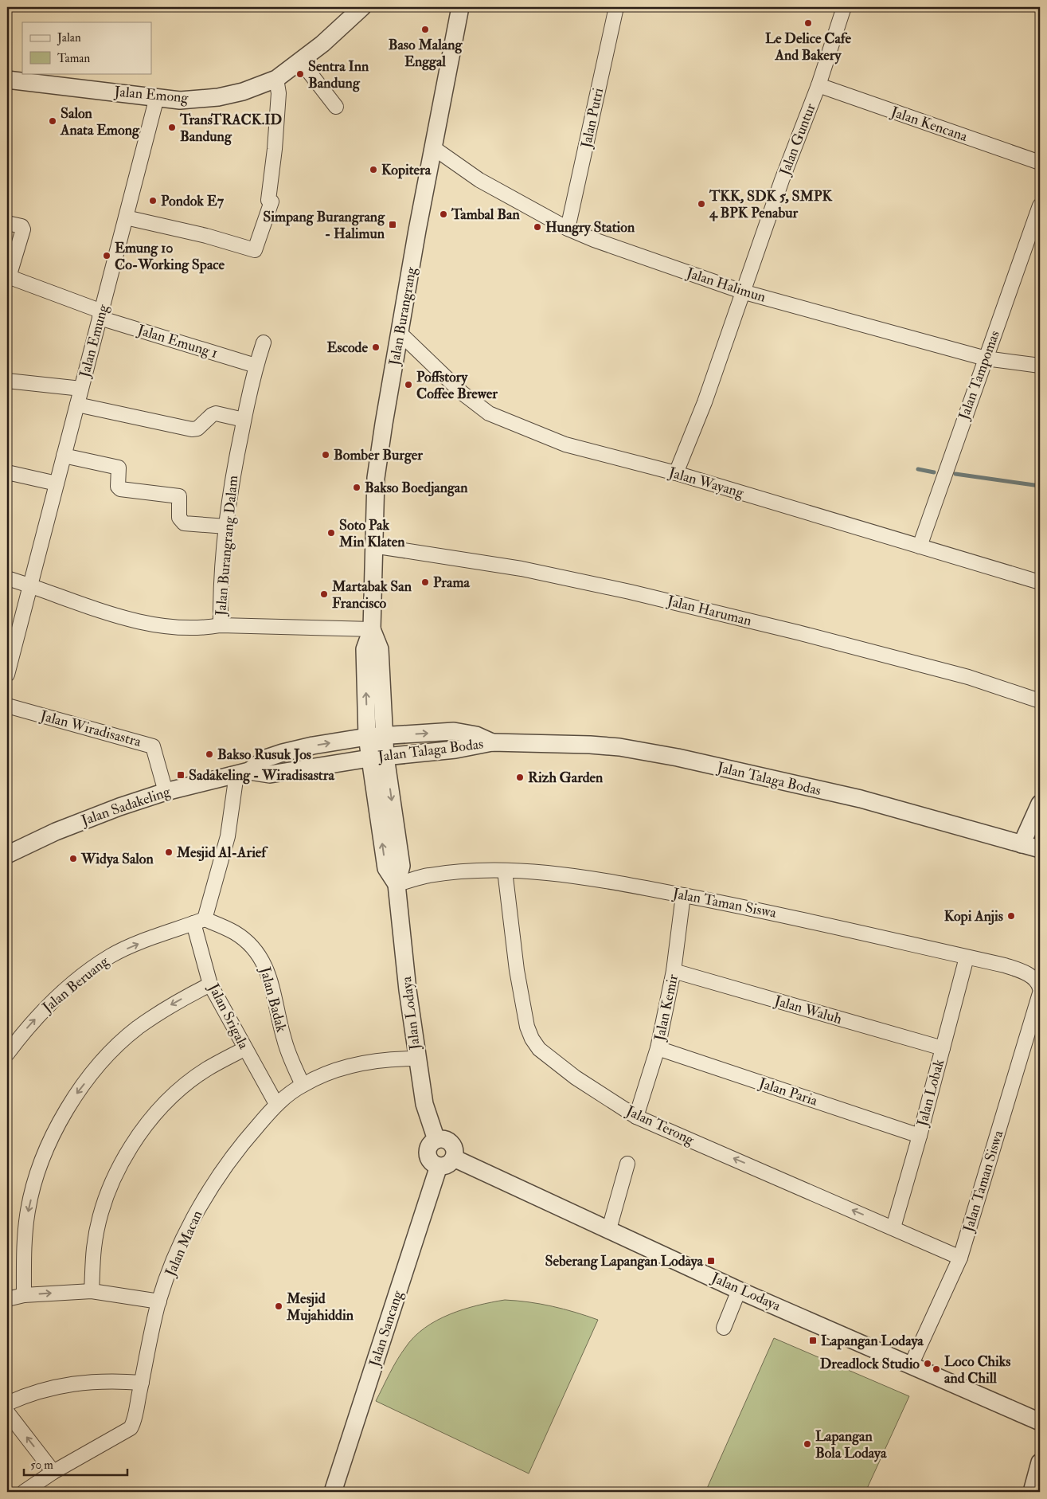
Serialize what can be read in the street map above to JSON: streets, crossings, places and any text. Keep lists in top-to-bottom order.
{
  "streets": {
    "street": [
      "Jalan Emong",
      "Jalan Putri",
      "Jalan Kencana",
      "Jalan Guntur",
      "Jalan Halimun",
      "Jalan Burangrang",
      "Jalan Emung",
      "Jalan Emung 1",
      "Jalan Tampomas",
      "Jalan Wayang",
      "Jalan Burangrang Dalam",
      "Jalan Haruman",
      "Jalan Wiradisastra",
      "Jalan Talaga Bodas",
      "Jalan Sadakeling",
      "Jalan Taman Siswa",
      "Jalan Beruang",
      "Jalan Badak",
      "Jalan Kemir",
      "Jalan Waluh",
      "Jalan Lodaya",
      "Jalan Srigala",
      "Jalan Paria",
      "Jalan Lobak",
      "Jalan Terong",
      "Jalan Macan",
      "Jalan Sancang"
    ]
  },
  "crossings": [
    ["Jalan Emong", "Jalan Emung"],
    ["Jalan Putri", "Jalan Halimun"],
    ["Jalan Kencana", "Jalan Guntur"],
    ["Jalan Guntur", "Jalan Halimun"],
    ["Jalan Guntur", "Jalan Wayang"],
    ["Jalan Halimun", "Jalan Burangrang"],
    ["Jalan Halimun", "Jalan Tampomas"],
    ["Jalan Burangrang", "Jalan Wayang"],
    ["Jalan Burangrang", "Jalan Burangrang Dalam"],
    ["Jalan Burangrang", "Jalan Haruman"],
    ["Jalan Burangrang", "Jalan Talaga Bodas"],
    ["Jalan Burangrang", "Jalan Sadakeling"],
    ["Jalan Burangrang", "Jalan Lodaya"],
    ["Jalan Emung", "Jalan Emung 1"],
    ["Jalan Emung 1", "Jalan Burangrang Dalam"],
    ["Jalan Tampomas", "Jalan Wayang"],
    ["Jalan Wiradisastra", "Jalan Sadakeling"],
    ["Jalan Talaga Bodas", "Jalan Sadakeling"],
    ["Jalan Talaga Bodas", "Jalan Lodaya"],
    ["Jalan Sadakeling", "Jalan Lodaya"],
    ["Jalan Taman Siswa", "Jalan Kemir"],
    ["Jalan Taman Siswa", "Jalan Lodaya"],
    ["Jalan Taman Siswa", "Jalan Lobak"],
    ["Jalan Taman Siswa", "Jalan Terong"],
    ["Jalan Beruang", "Jalan Badak"],
    ["Jalan Beruang", "Jalan Srigala"],
    ["Jalan Badak", "Jalan Srigala"],
    ["Jalan Badak", "Jalan Macan"],
    ["Jalan Kemir", "Jalan Waluh"],
    ["Jalan Kemir", "Jalan Paria"],
    ["Jalan Kemir", "Jalan Terong"],
    ["Jalan Waluh", "Jalan Lobak"],
    ["Jalan Lodaya", "Jalan Macan"],
    ["Jalan Lodaya", "Jalan Sancang"],
    ["Jalan Srigala", "Jalan Macan"],
    ["Jalan Paria", "Jalan Lobak"],
    ["Jalan Lobak", "Jalan Terong"]
  ],
  "one_way": ["Jalan Beruang", "Jalan Terong"],
  "places": {
    "other": [
      "Le Delice Cafe And Bakery",
      "Baso Malang Enggal",
      "Sentra Inn Bandung",
      "Salon Anata Emong",
      "TransTRACK.ID Bandung",
      "Kopitera",
      "Pondok E7",
      "TKK, SDK 5, SMPK 4 BPK Penabur",
      "Tambal Ban",
      "Hungry Station",
      "Emung 10 Co-Working Space",
      "Escode",
      "Poffstory Coffee Brewer",
      "Bomber Burger",
      "Bakso Boedjangan",
      "Soto Pak Min Klaten",
      "Prama",
      "Martabak San Francisco",
      "Bakso Rusuk Jos",
      "Rizh Garden",
      "Mesjid Al-Arief",
      "Widya Salon",
      "Kopi Anjis",
      "Mesjid Mujahiddin",
      "Dreadlock Studio",
      "Loco Chiks and Chill",
      "Lapangan Bola Lodaya"
    ],
    "transit": [
      "Simpang Burangrang - Halimun",
      "Sadakeling - Wiradisastra",
      "Seberang Lapangan Lodaya",
      "Lapangan Lodaya"
    ]
  },
  "legend": ["Jalan", "Taman"],
  "scale_bar": "50 m"
}
